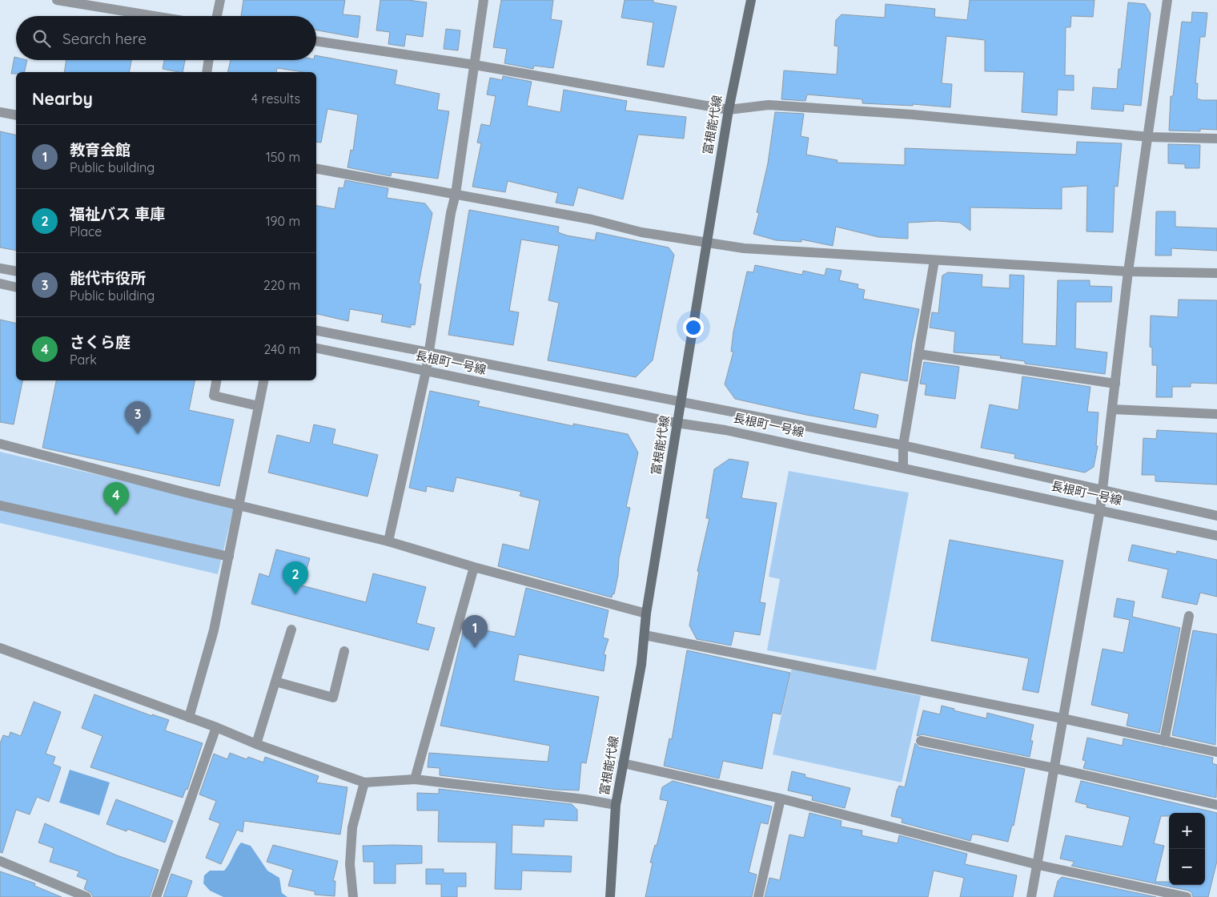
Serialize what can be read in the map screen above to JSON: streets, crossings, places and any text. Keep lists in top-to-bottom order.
{
  "streets": {
    "main road": ["富根能代線"],
    "street": ["長根町一号線"]
  },
  "crossings": [
    ["富根能代線", "長根町一号線"]
  ],
  "page": {
    "search": "Search here",
    "heading": ["Nearby", "4 results"],
    "list": [
      {
        "mark": "1",
        "name": "教育会館",
        "note": "Public building",
        "value": "150 m"
      },
      {
        "mark": "2",
        "name": "福祉バス 車庫",
        "note": "Place",
        "value": "190 m"
      },
      {
        "mark": "3",
        "name": "能代市役所",
        "note": "Public building",
        "value": "220 m"
      },
      {
        "mark": "4",
        "name": "さくら庭",
        "note": "Park",
        "value": "240 m"
      }
    ],
    "pins": [
      "3",
      "4",
      "2",
      "1"
    ],
    "map_buttons": ["+", "−"]
  }
}
